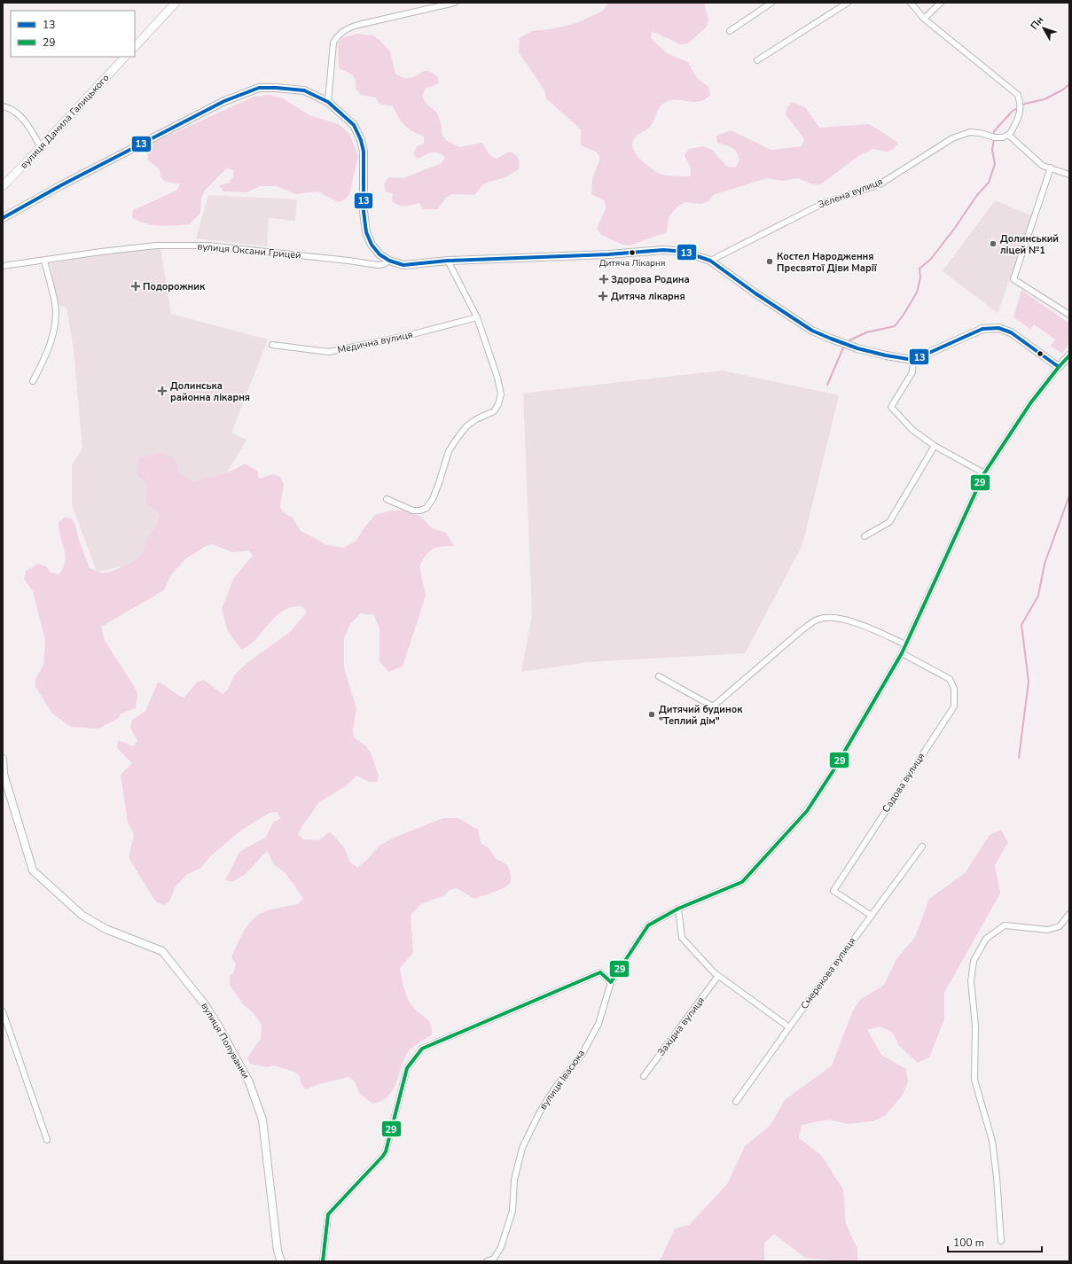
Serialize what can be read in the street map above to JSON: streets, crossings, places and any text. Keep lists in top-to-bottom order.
{
  "streets": {
    "main road": ["вулиця Данила Галицького"],
    "street": [
      "Зелена вулиця",
      "вулиця Оксани Грицей",
      "Медична вулиця",
      "Садова вулиця",
      "Смерекова вулиця",
      "Західна вулиця",
      "вулиця Полуванки",
      "вулиця Івасюка"
    ]
  },
  "crossings": [
    ["Садова вулиця", "Смерекова вулиця"],
    ["Садова вулиця", "вулиця Івасюка"]
  ],
  "places": {
    "other": [
      "Долинський ліцей №1",
      "Дитяча Лікарня",
      "Костел Народження Пресвятої Діви Марії",
      "Дитячий будинок \"Теплий дім\""
    ],
    "health": [
      "Здорова Родина",
      "Подорожник",
      "Дитяча лікарня",
      "Долинська районна лікарня"
    ]
  },
  "lines": ["transit line 13", "transit line 29"],
  "legend": ["13", "29"],
  "scale_bar": "100 m",
  "north": "top left"
}
